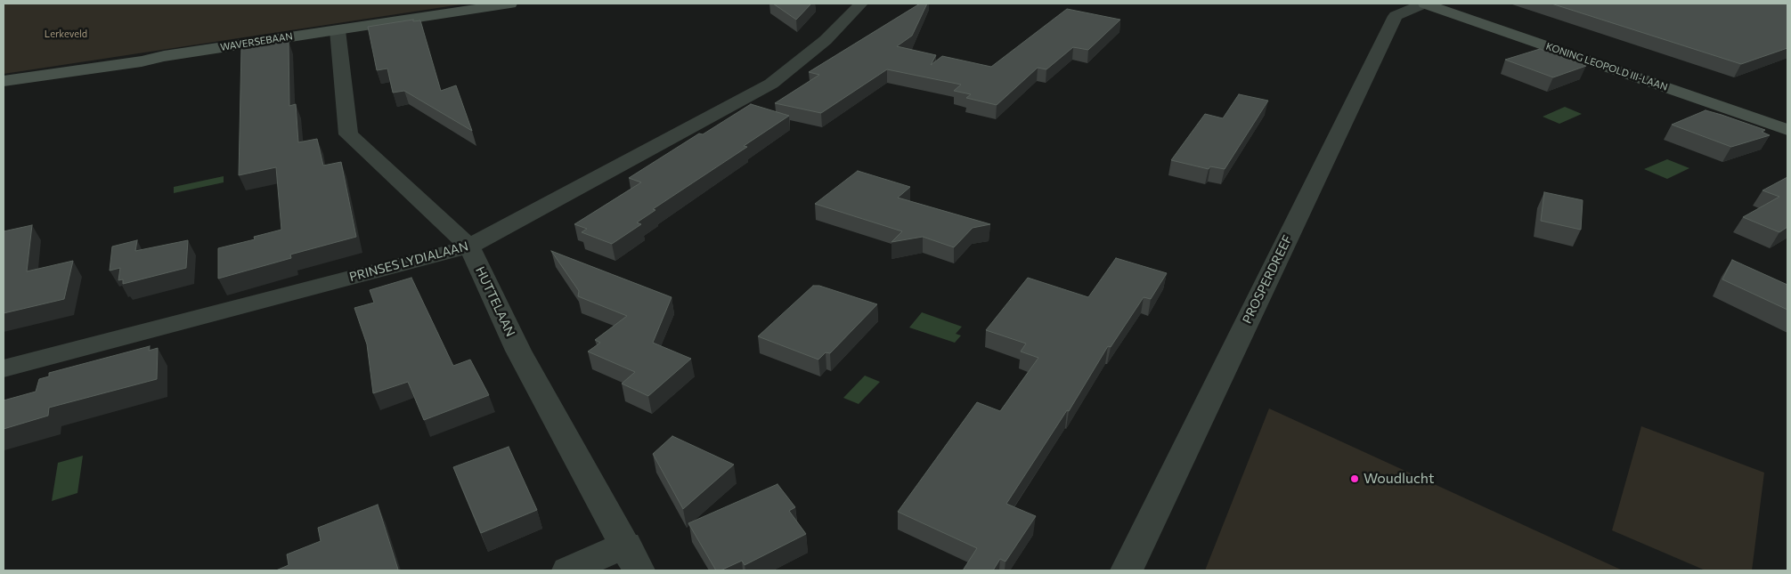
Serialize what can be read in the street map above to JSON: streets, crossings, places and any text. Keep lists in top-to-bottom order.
{
  "streets": {
    "street": [
      "WAVERSEBAAN",
      "KONING LEOPOLD III-LAAN",
      "PRINSES LYDIALAAN",
      "PROSPERDREEF",
      "HUTTELAAN"
    ]
  },
  "crossings": [
    ["WAVERSEBAAN", "HUTTELAAN"],
    ["KONING LEOPOLD III-LAAN", "PROSPERDREEF"],
    ["PRINSES LYDIALAAN", "HUTTELAAN"]
  ],
  "parks": ["Lerkeveld"],
  "places": ["Woudlucht"]
}
